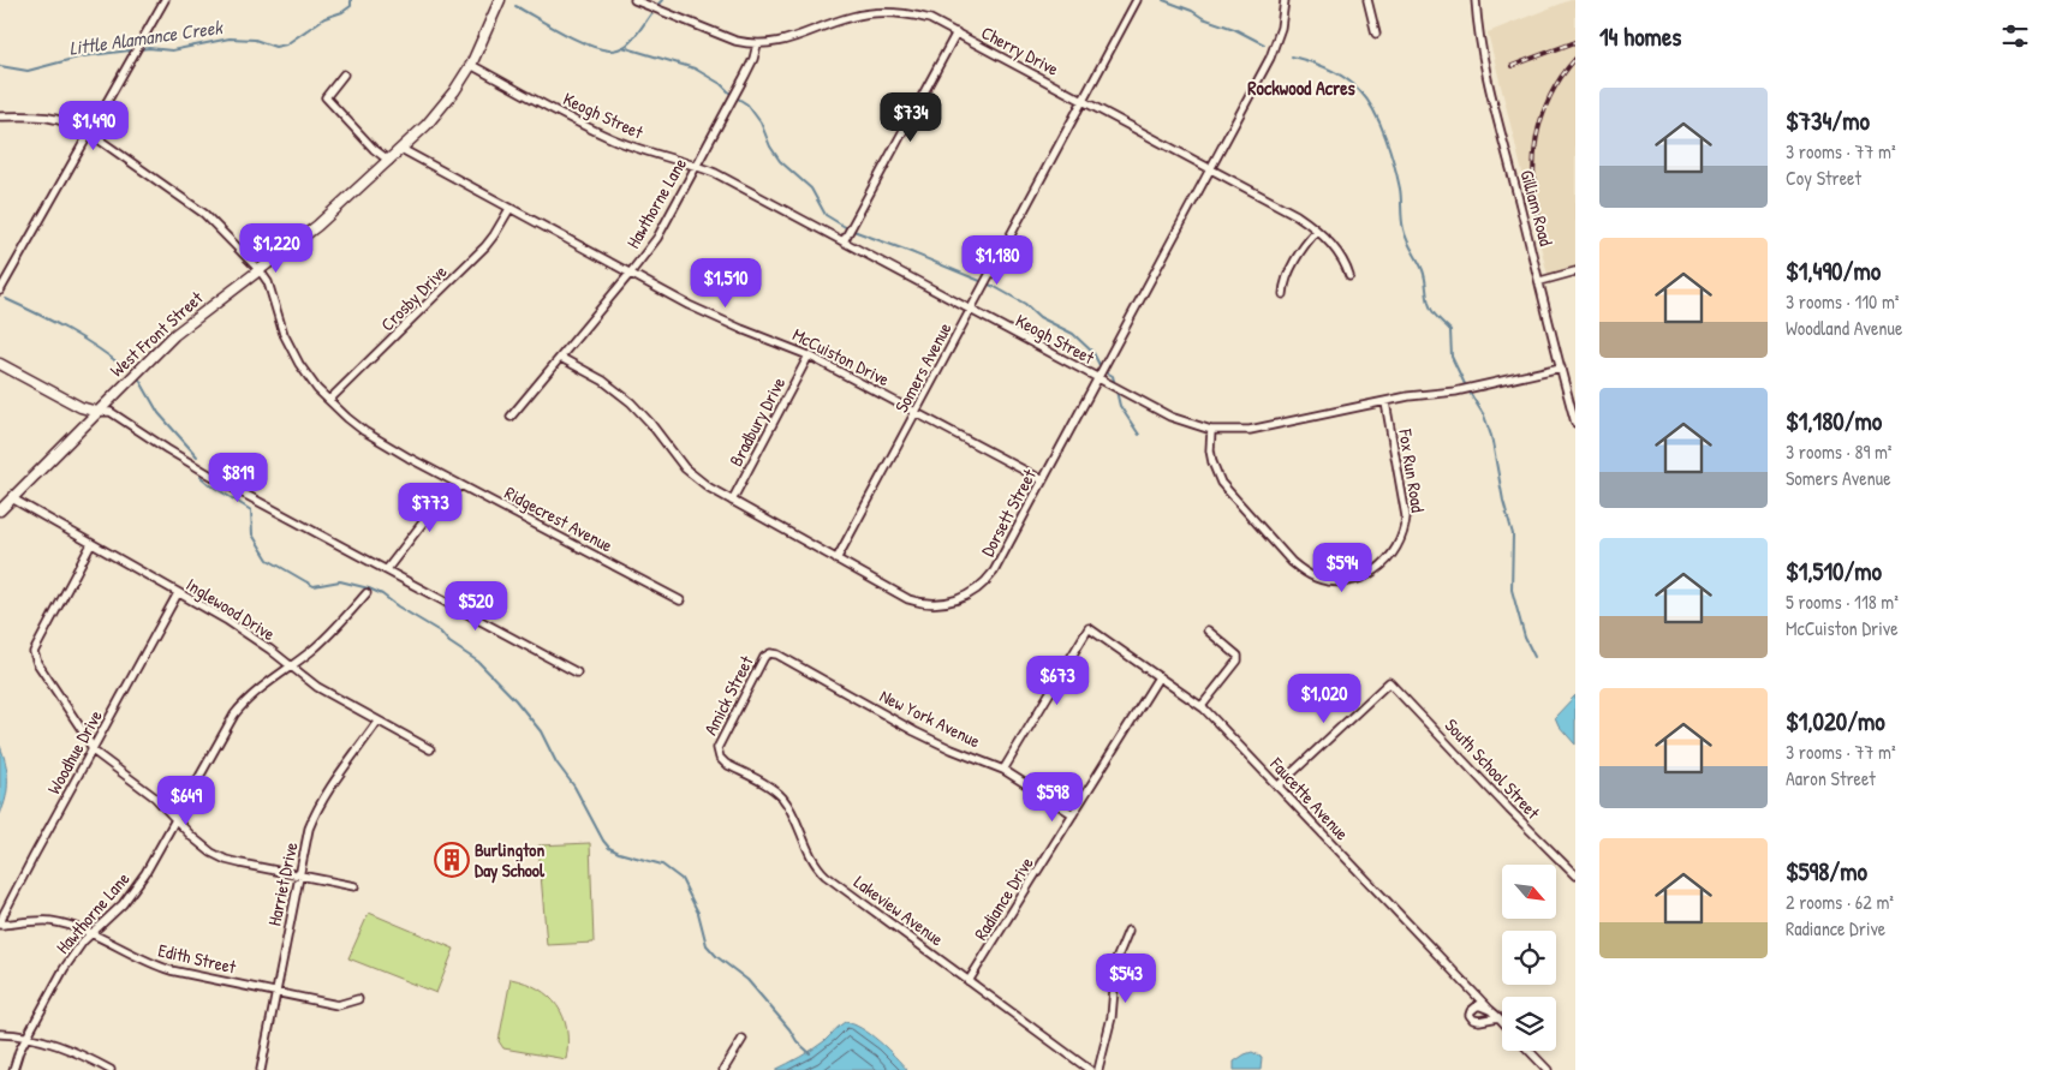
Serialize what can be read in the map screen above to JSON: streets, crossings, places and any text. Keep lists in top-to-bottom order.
{
  "streets": {
    "street": [
      "Cherry Drive",
      "Keogh Street",
      "Hawthorne Lane",
      "Gilliam Road",
      "Crosby Drive",
      "West Front Street",
      "McCuiston Drive",
      "Somers Avenue",
      "Bradbury Drive",
      "Fox Run Road",
      "Dorsett Street",
      "Ridgecrest Avenue",
      "Inglewood Drive",
      "Amick Street",
      "New York Avenue",
      "Woodhue Drive",
      "South School Street",
      "Faucette Avenue",
      "Harriet Drive",
      "Radiance Drive",
      "Lakeview Avenue",
      "Edith Street"
    ]
  },
  "crossings": [
    ["Cherry Drive", "Hawthorne Lane"],
    ["Cherry Drive", "Somers Avenue"],
    ["Cherry Drive", "Dorsett Street"],
    ["Keogh Street", "Hawthorne Lane"],
    ["Keogh Street", "Gilliam Road"],
    ["Keogh Street", "West Front Street"],
    ["Keogh Street", "Somers Avenue"],
    ["Keogh Street", "Fox Run Road"],
    ["Keogh Street", "Dorsett Street"],
    ["Hawthorne Lane", "McCuiston Drive"],
    ["Hawthorne Lane", "Dorsett Street"],
    ["Hawthorne Lane", "Inglewood Drive"],
    ["Hawthorne Lane", "Edith Street"],
    ["Crosby Drive", "McCuiston Drive"],
    ["Crosby Drive", "Ridgecrest Avenue"],
    ["West Front Street", "McCuiston Drive"],
    ["West Front Street", "Ridgecrest Avenue"],
    ["West Front Street", "Inglewood Drive"],
    ["McCuiston Drive", "Somers Avenue"],
    ["McCuiston Drive", "Bradbury Drive"],
    ["McCuiston Drive", "Dorsett Street"],
    ["Somers Avenue", "Dorsett Street"],
    ["Bradbury Drive", "Dorsett Street"],
    ["Inglewood Drive", "Woodhue Drive"],
    ["Inglewood Drive", "Harriet Drive"],
    ["Amick Street", "New York Avenue"],
    ["Amick Street", "Lakeview Avenue"],
    ["New York Avenue", "Faucette Avenue"],
    ["New York Avenue", "Radiance Drive"],
    ["Woodhue Drive", "Edith Street"],
    ["South School Street", "Faucette Avenue"],
    ["Faucette Avenue", "Radiance Drive"],
    ["Harriet Drive", "Edith Street"],
    ["Radiance Drive", "Lakeview Avenue"]
  ],
  "districts": ["Rockwood Acres"],
  "water": ["Little Alamance Creek"],
  "places": {
    "building": ["Burlington Day School"]
  },
  "north": "bottom right",
  "page": {
    "heading": "14 homes",
    "list": [
      {
        "name": "$734/mo",
        "note": "3 rooms · 77 m² · Coy Street"
      },
      {
        "name": "$1,490/mo",
        "note": "3 rooms · 110 m² · Woodland Avenue"
      },
      {
        "name": "$1,180/mo",
        "note": "3 rooms · 89 m² · Somers Avenue"
      },
      {
        "name": "$1,510/mo",
        "note": "5 rooms · 118 m² · McCuiston Drive"
      },
      {
        "name": "$1,020/mo",
        "note": "3 rooms · 77 m² · Aaron Street"
      },
      {
        "name": "$598/mo",
        "note": "2 rooms · 62 m² · Radiance Drive"
      }
    ],
    "price": [
      "$734",
      "$1,490",
      "$1,220",
      "$1,180",
      "$1,510",
      "$819",
      "$773",
      "$594",
      "$520",
      "$673",
      "$1,020",
      "$598",
      "$649",
      "$543"
    ]
  }
}
